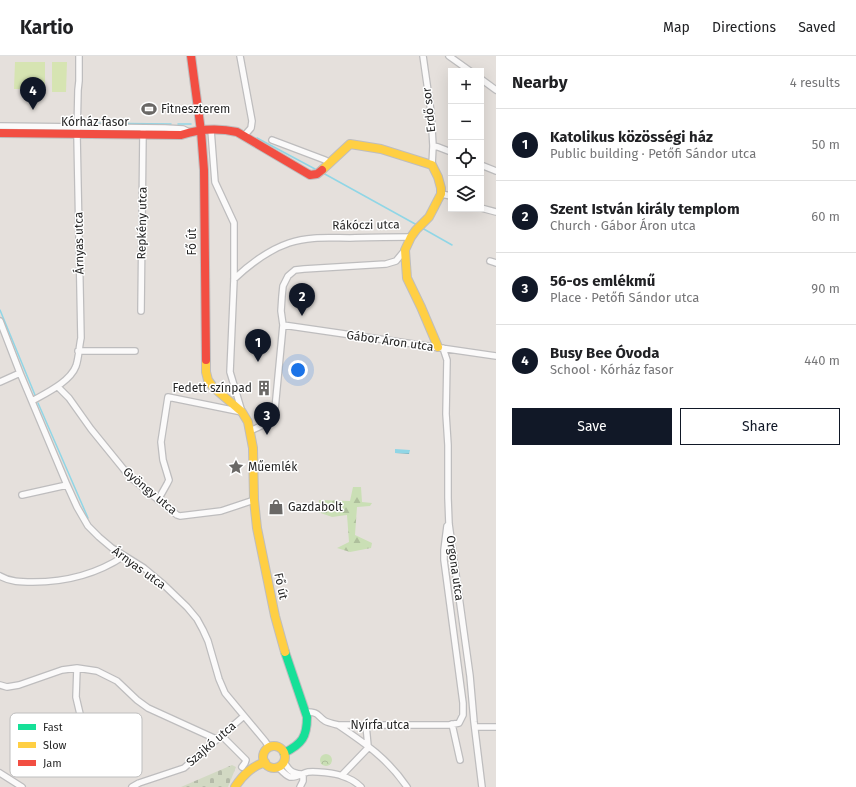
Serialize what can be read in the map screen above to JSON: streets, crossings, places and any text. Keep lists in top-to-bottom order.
{
  "streets": {
    "main road": ["Kórház fasor", "Rákóczi utca", "Fő út"],
    "street": [
      "Erdő sor",
      "Repkény utca",
      "Árnyas utca",
      "Gábor Áron utca",
      "Gyöngy utca",
      "Orgona utca",
      "Nyírfa utca",
      "Szajkó utca"
    ]
  },
  "crossings": [
    ["Kórház fasor", "Repkény utca"],
    ["Kórház fasor", "Fő út"],
    ["Kórház fasor", "Árnyas utca"],
    ["Rákóczi utca", "Fő út"],
    ["Fő út", "Árnyas utca"],
    ["Fő út", "Gyöngy utca"],
    ["Fő út", "Nyírfa utca"],
    ["Árnyas utca", "Gyöngy utca"],
    ["Árnyas utca", "Szajkó utca"],
    ["Gábor Áron utca", "Orgona utca"],
    ["Orgona utca", "Nyírfa utca"]
  ],
  "places": {
    "sports": ["Fitneszterem"],
    "building": ["Fedett színpad"],
    "place": ["Műemlék"],
    "shop": ["Gazdabolt"]
  },
  "legend": ["Fast", "Slow", "Jam"],
  "page": {
    "header": "Kartio",
    "nav": ["Map", "Directions", "Saved"],
    "heading": ["Nearby", "4 results"],
    "map_buttons": ["+", "−"],
    "pins": [
      "4",
      "2",
      "1",
      "3"
    ],
    "list": [
      {
        "mark": "1",
        "name": "Katolikus közösségi ház",
        "note": "Public building · Petőfi Sándor utca",
        "value": "50 m"
      },
      {
        "mark": "2",
        "name": "Szent István király templom",
        "note": "Church · Gábor Áron utca",
        "value": "60 m"
      },
      {
        "mark": "3",
        "name": "56-os emlékmű",
        "note": "Place · Petőfi Sándor utca",
        "value": "90 m"
      },
      {
        "mark": "4",
        "name": "Busy Bee Óvoda",
        "note": "School · Kórház fasor",
        "value": "440 m"
      }
    ],
    "buttons": ["Save", "Share"]
  }
}
